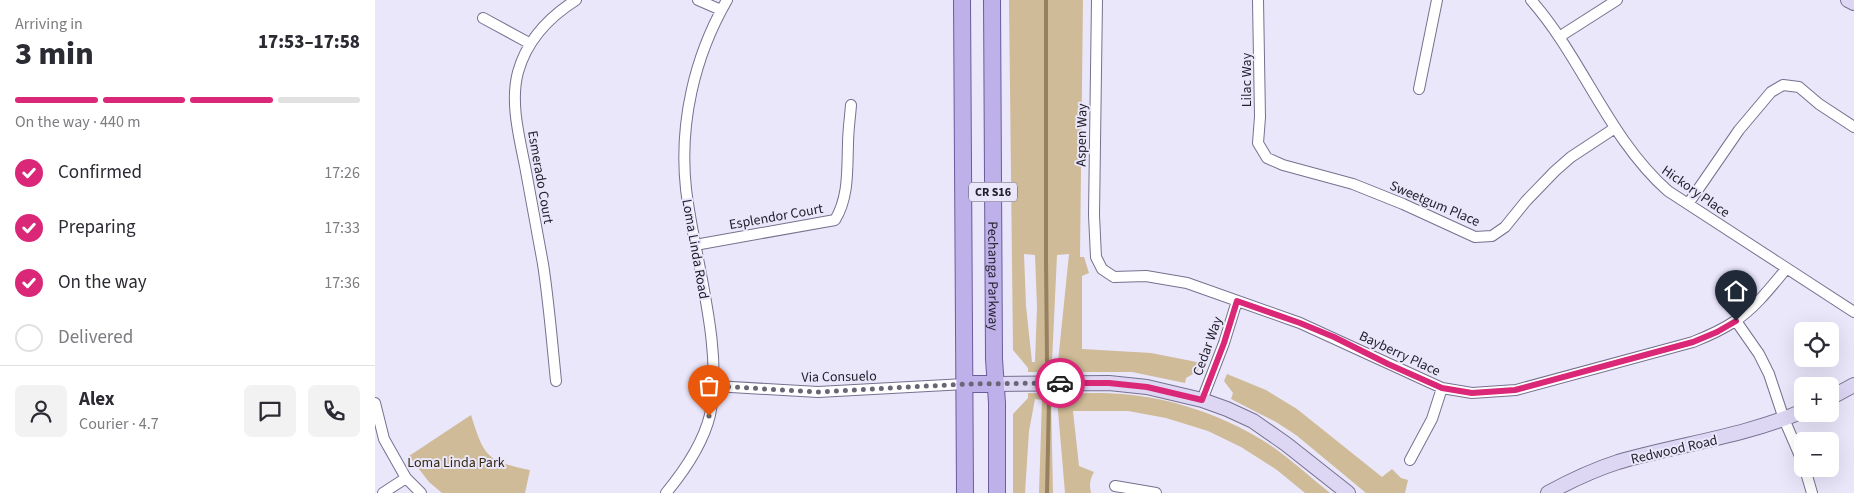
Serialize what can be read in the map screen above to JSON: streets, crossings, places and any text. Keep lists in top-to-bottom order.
{
  "streets": {
    "main road": ["CR S16", "Pechanga Parkway"],
    "street": [
      "Lilac Way",
      "Aspen Way",
      "Esmerado Court",
      "Hickory Place",
      "Sweetgum Place",
      "Esplendor Court",
      "Loma Linda Road",
      "Cedar Way",
      "Bayberry Place",
      "Via Consuelo",
      "Redwood Road"
    ]
  },
  "crossings": [
    ["Lilac Way", "Sweetgum Place"],
    ["Aspen Way", "Bayberry Place"],
    ["Hickory Place", "Sweetgum Place"],
    ["Hickory Place", "Bayberry Place"],
    ["CR S16", "Via Consuelo"],
    ["Esplendor Court", "Loma Linda Road"],
    ["Loma Linda Road", "Via Consuelo"],
    ["Cedar Way", "Bayberry Place"]
  ],
  "parks": ["Loma Linda Park"],
  "page": {
    "heading": ["3 min", "Arriving in", "17:53–17:58"],
    "panel": ["Alex", "Courier · 4.7"],
    "bar": "On the way · 440 m",
    "list": [
      ["Confirmed", "17:26"],
      ["Preparing", "17:33"],
      ["On the way", "17:36"],
      "Delivered"
    ],
    "map_buttons": ["+", "−"]
  }
}
